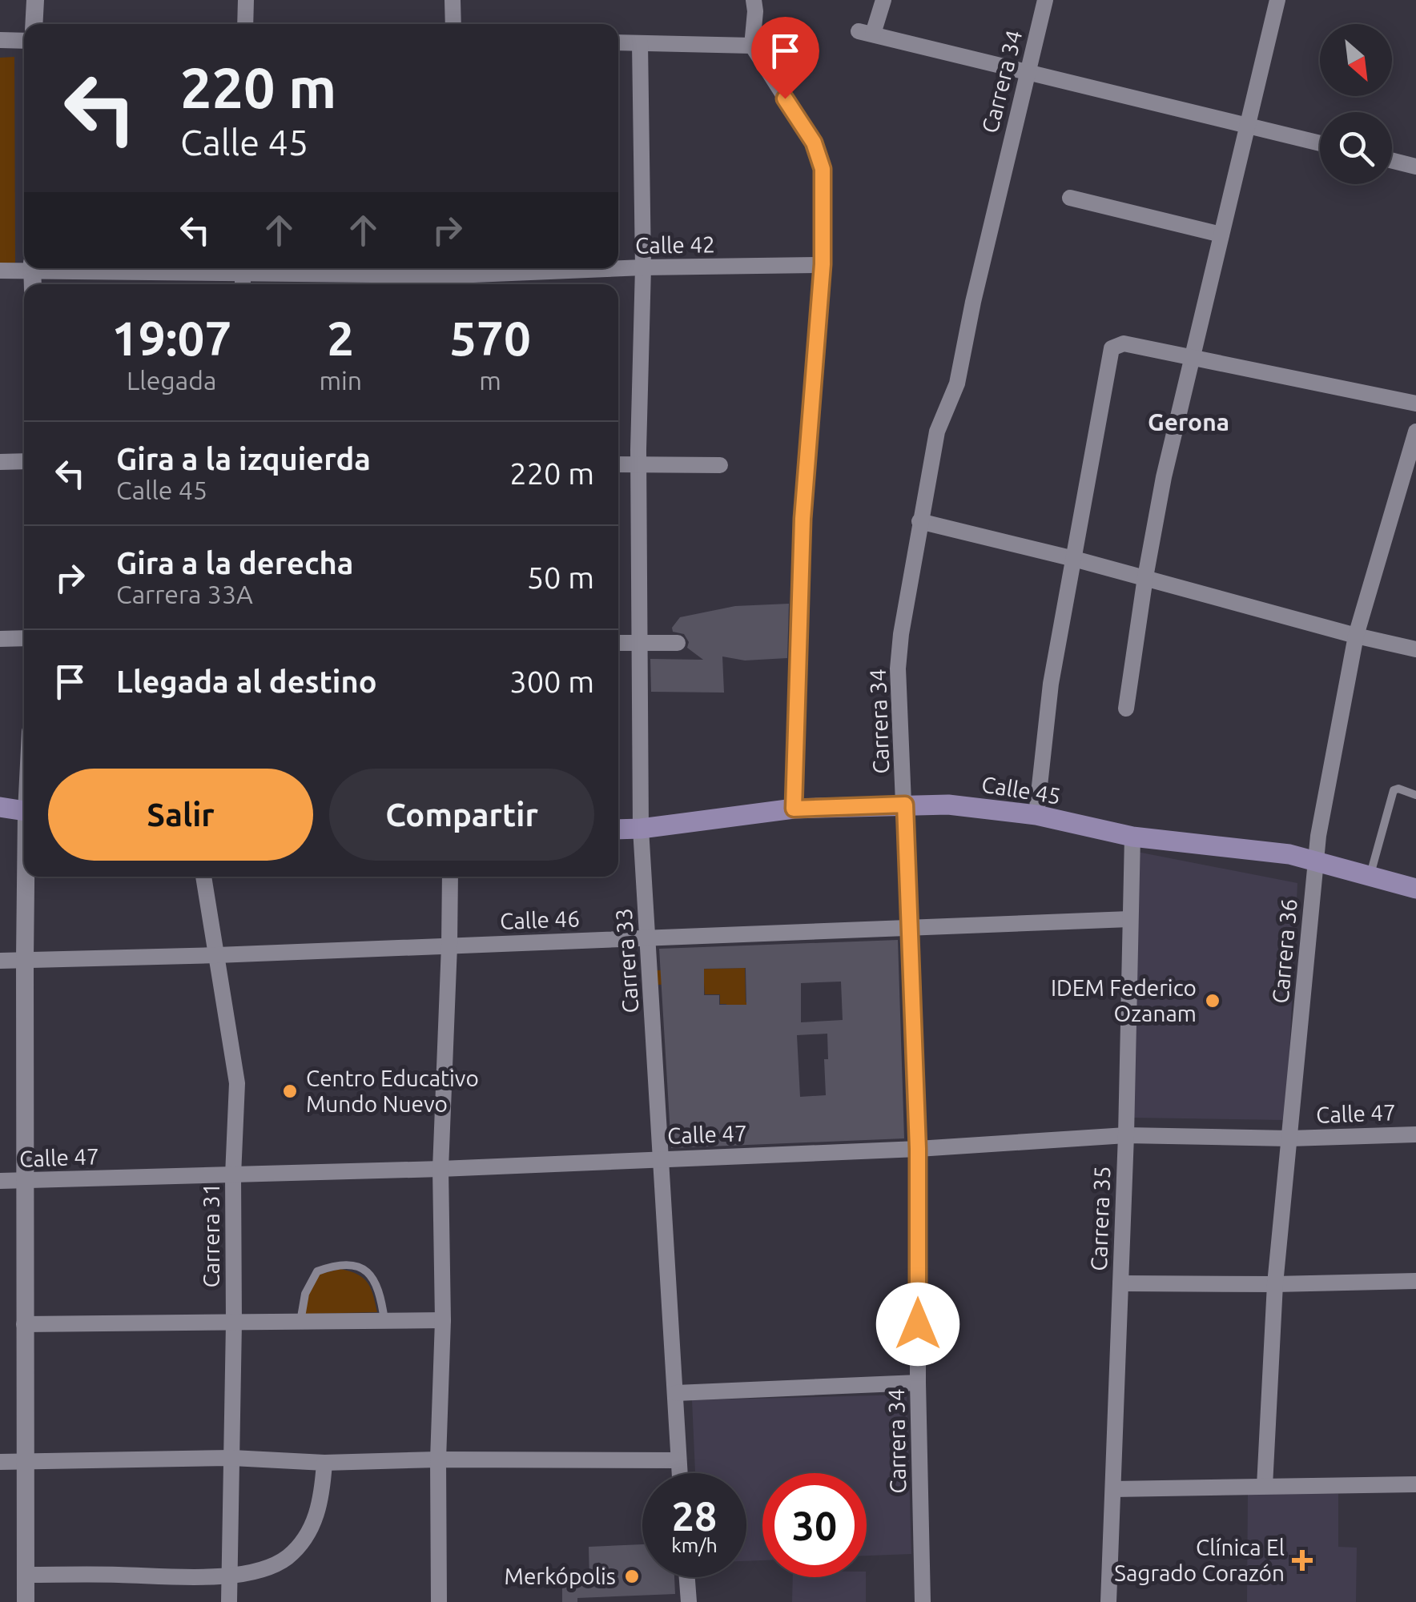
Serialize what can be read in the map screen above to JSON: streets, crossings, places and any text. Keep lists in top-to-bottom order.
{
  "streets": {
    "main road": ["Calle 45"],
    "street": [
      "Carrera 34",
      "Calle 42",
      "Calle 46",
      "Carrera 36",
      "Carrera 33",
      "Calle 47",
      "Carrera 35",
      "Carrera 31"
    ]
  },
  "crossings": [
    ["Carrera 34", "Calle 45"],
    ["Carrera 34", "Calle 46"],
    ["Carrera 34", "Calle 47"],
    ["Calle 42", "Carrera 33"],
    ["Calle 45", "Carrera 36"],
    ["Calle 45", "Carrera 33"],
    ["Calle 45", "Carrera 35"],
    ["Calle 46", "Carrera 33"],
    ["Calle 46", "Carrera 35"],
    ["Calle 46", "Carrera 31"],
    ["Carrera 36", "Calle 47"],
    ["Carrera 33", "Calle 47"],
    ["Calle 47", "Carrera 35"],
    ["Calle 47", "Carrera 31"]
  ],
  "districts": ["Gerona"],
  "places": {
    "other": ["IDEM Federico Ozanam", "Centro Educativo Mundo Nuevo", "Merkópolis"],
    "health": ["Clínica El Sagrado Corazón"]
  },
  "north": "bottom right",
  "page": {
    "turn": ["220 m", "Calle 45"],
    "eta": [
      "19:07",
      "Llegada",
      "2",
      "min",
      "570",
      "m"
    ],
    "list": [
      {
        "name": "Gira a la izquierda",
        "note": "Calle 45",
        "value": "220 m"
      },
      {
        "name": "Gira a la derecha",
        "note": "Carrera 33A",
        "value": "50 m"
      },
      {
        "name": "Llegada al destino",
        "value": "300 m"
      }
    ],
    "buttons": ["Salir", "Compartir"],
    "speed": "28 km/h",
    "limit": "30"
  }
}
